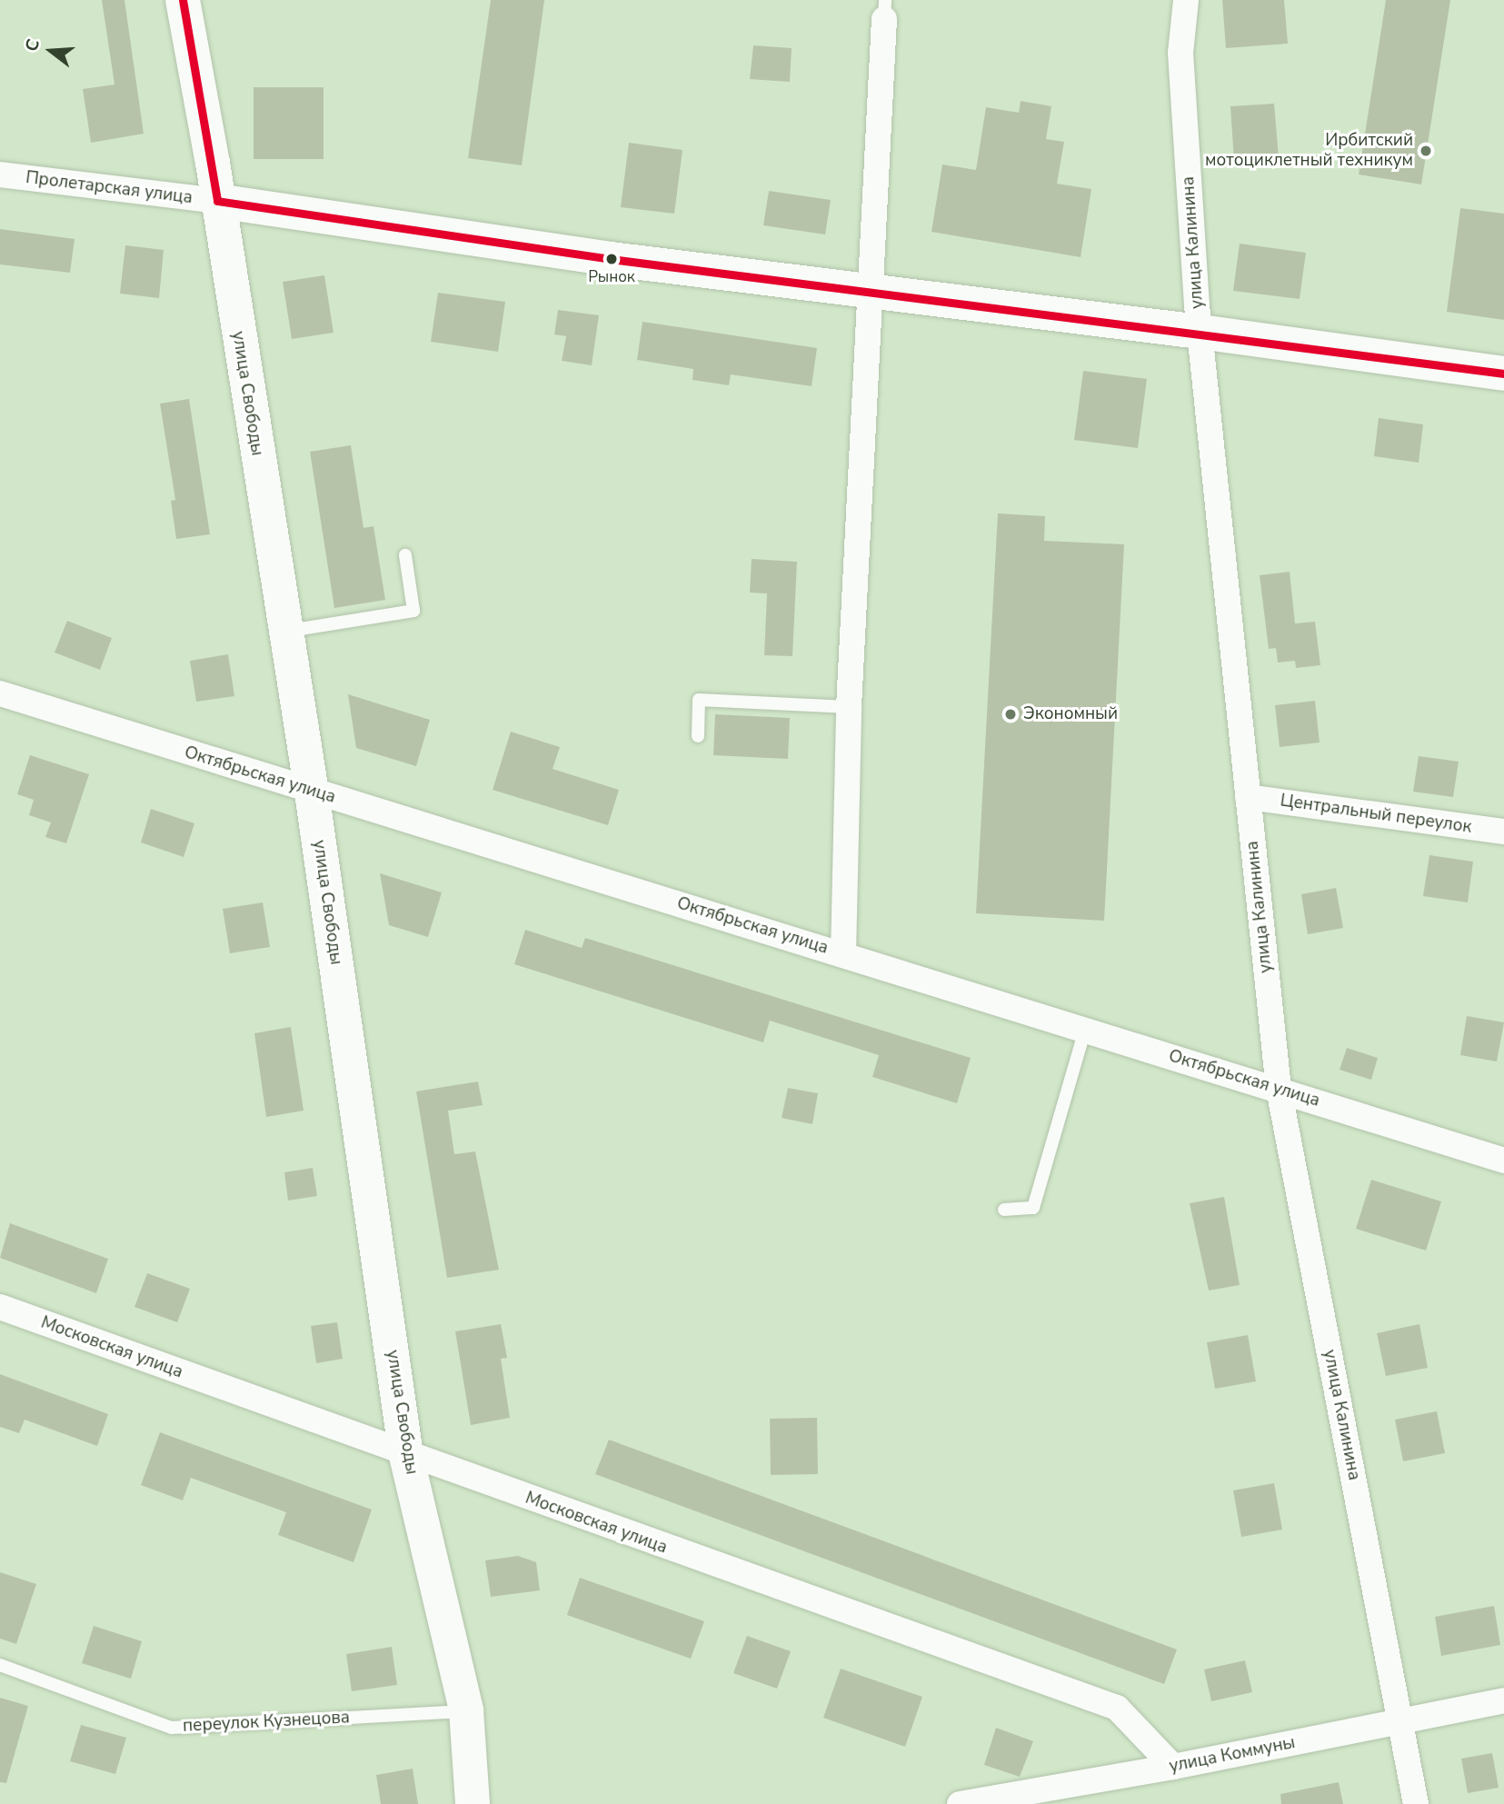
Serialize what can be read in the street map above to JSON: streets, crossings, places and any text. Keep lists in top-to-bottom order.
{
  "streets": {
    "street": [
      "Пролетарская улица",
      "улица Калинина",
      "улица Свободы",
      "Октябрьская улица",
      "Центральный переулок",
      "Московская улица",
      "улица Коммуны"
    ],
    "lane": ["переулок Кузнецова"]
  },
  "crossings": [
    ["Пролетарская улица", "улица Калинина"],
    ["Пролетарская улица", "улица Свободы"],
    ["улица Калинина", "Октябрьская улица"],
    ["улица Калинина", "Центральный переулок"],
    ["улица Калинина", "улица Коммуны"],
    ["улица Свободы", "Октябрьская улица"],
    ["улица Свободы", "Московская улица"],
    ["улица Свободы", "переулок Кузнецова"],
    ["Московская улица", "улица Коммуны"]
  ],
  "places": ["Ирбитский мотоциклетный техникум", "Рынок", "Экономный"],
  "north": "left"
}
